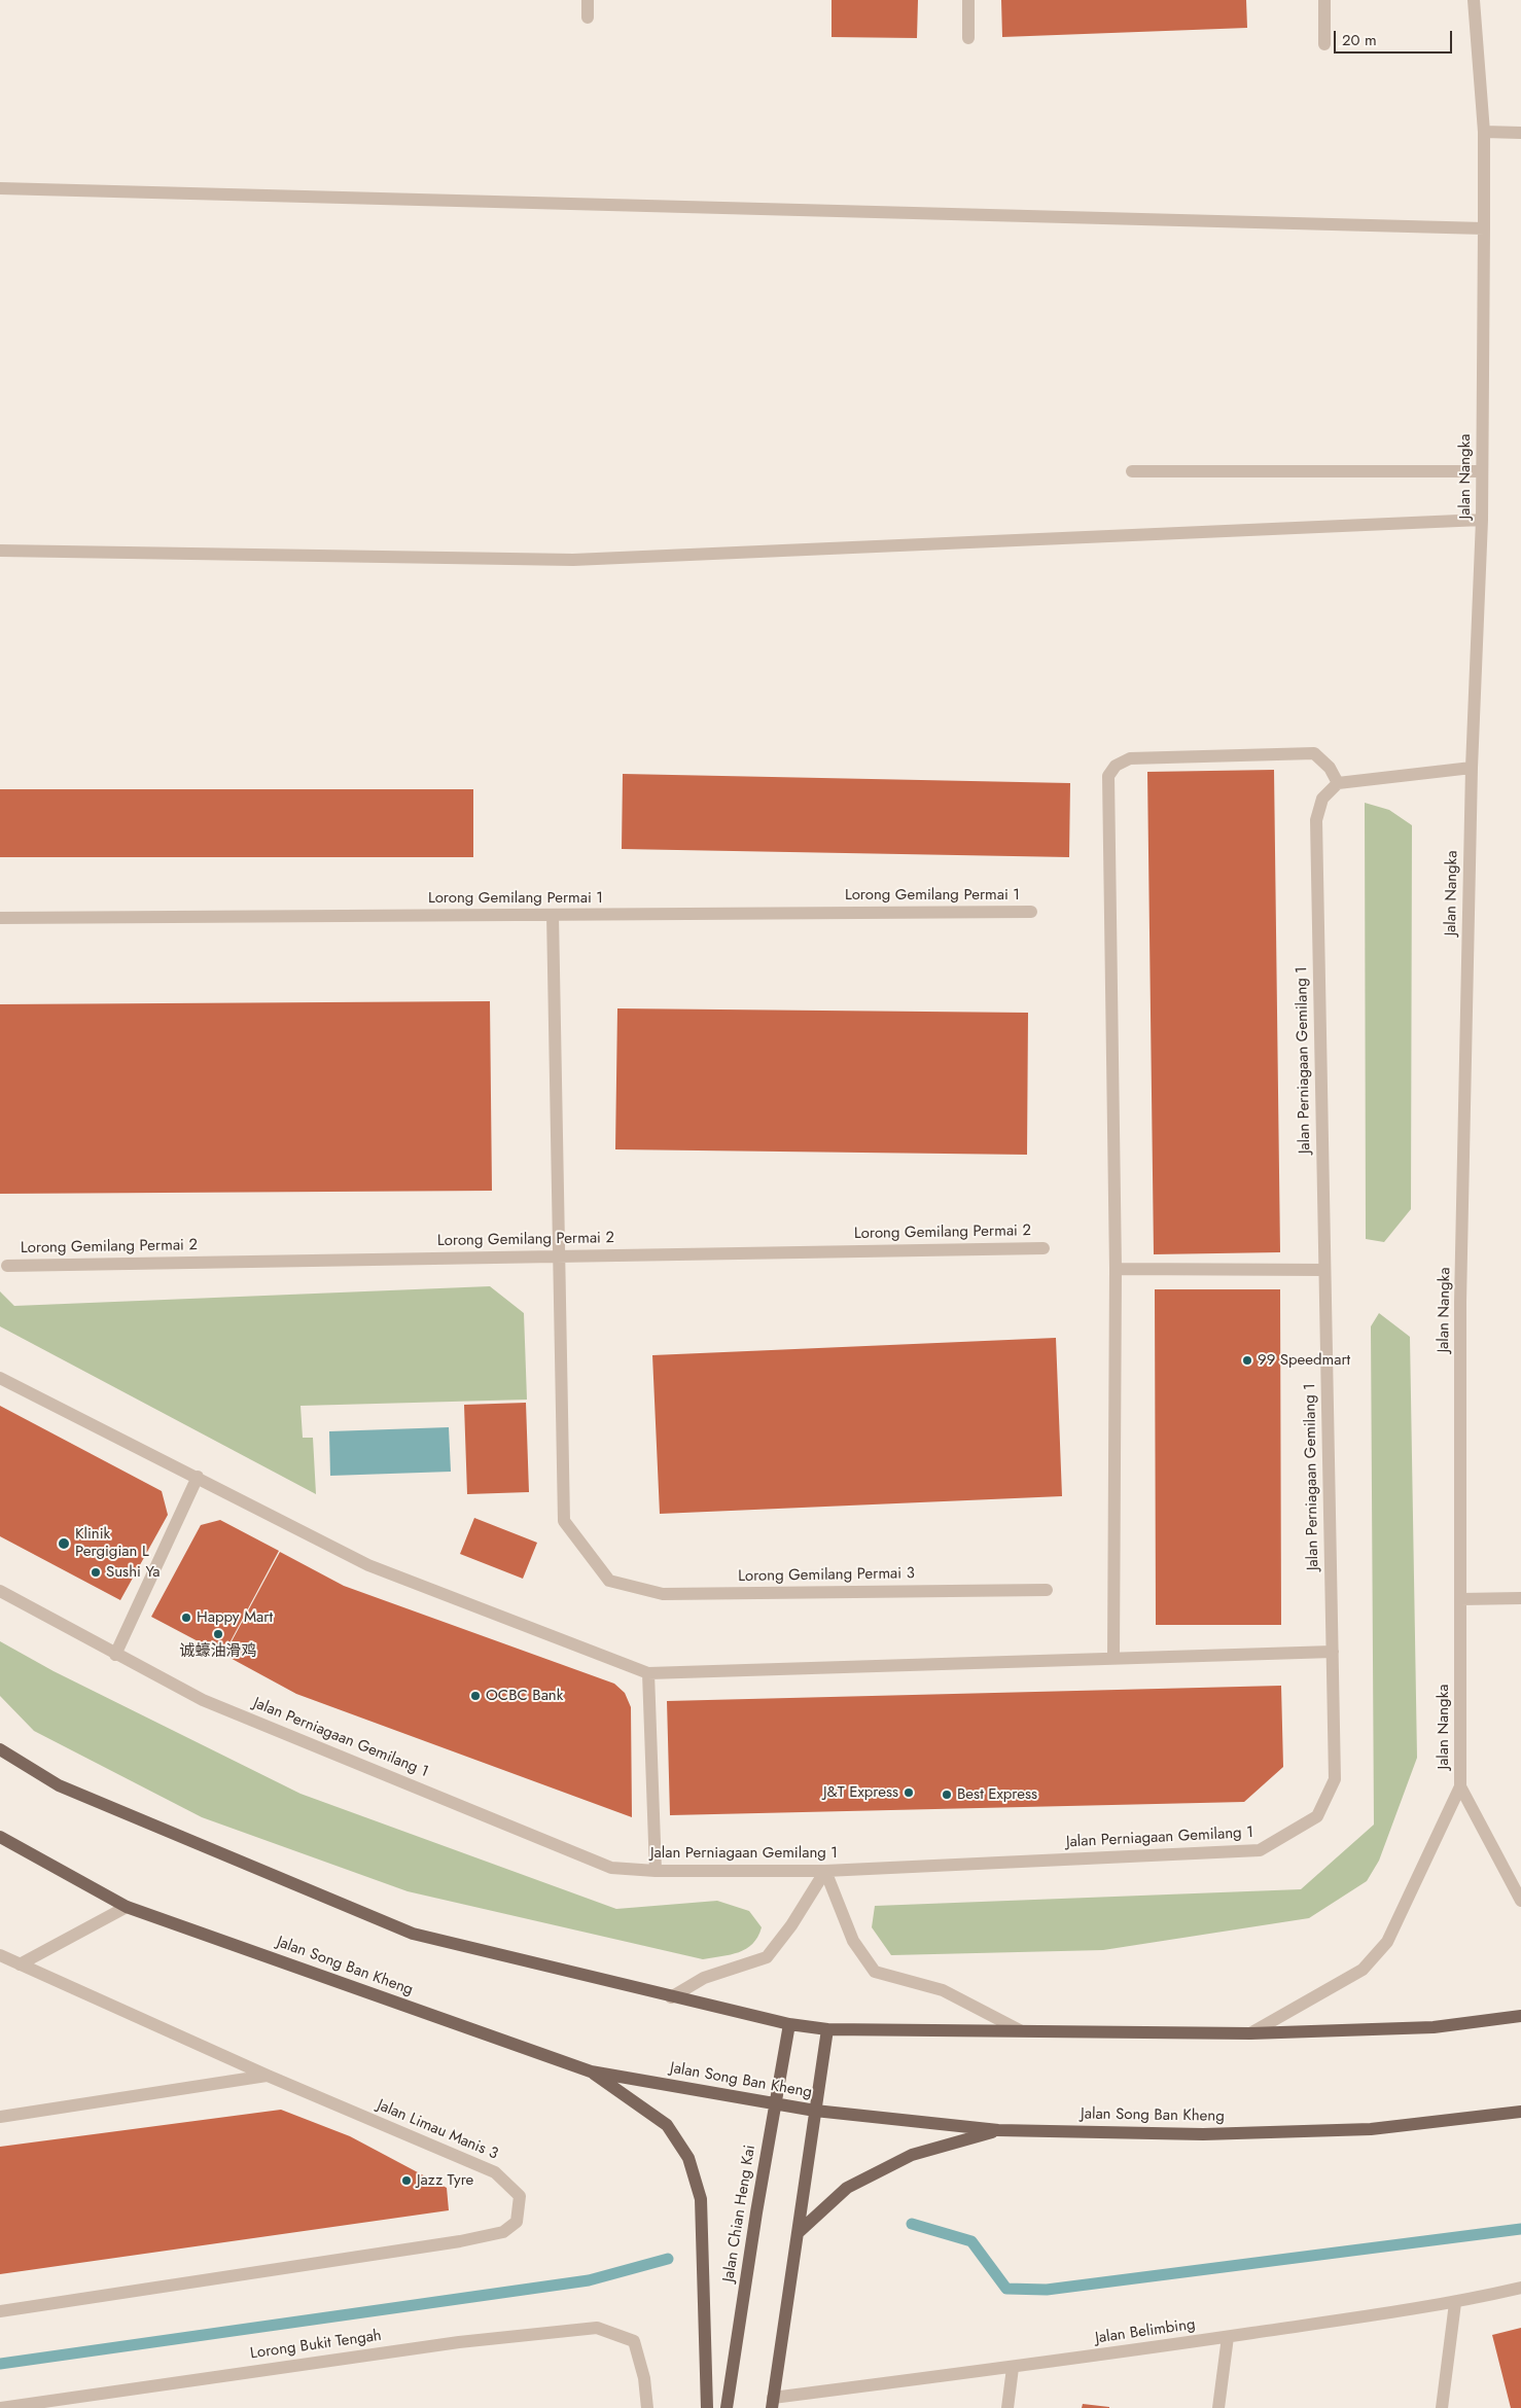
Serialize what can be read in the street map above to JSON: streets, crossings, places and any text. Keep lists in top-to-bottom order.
{
  "streets": {
    "main road": ["Jalan Song Ban Kheng", "Jalan Chian Heng Kai"],
    "street": [
      "Jalan Nangka",
      "Lorong Gemilang Permai 1",
      "Jalan Perniagaan Gemilang 1",
      "Lorong Gemilang Permai 2",
      "Lorong Gemilang Permai 3",
      "Jalan Limau Manis 3",
      "Jalan Belimbing",
      "Lorong Bukit Tengah"
    ]
  },
  "crossings": [
    ["Lorong Gemilang Permai 2", "Lorong Gemilang Permai 3"],
    ["Jalan Song Ban Kheng", "Jalan Chian Heng Kai"]
  ],
  "places": [
    "99 Speedmart",
    "Klinik Pergigian L",
    "Sushi Ya",
    "Happy Mart",
    "诚蠔油滑鸡",
    "OCBC Bank",
    "J&T Express",
    "Best Express",
    "Jazz Tyre"
  ],
  "scale_bar": "20 m"
}
